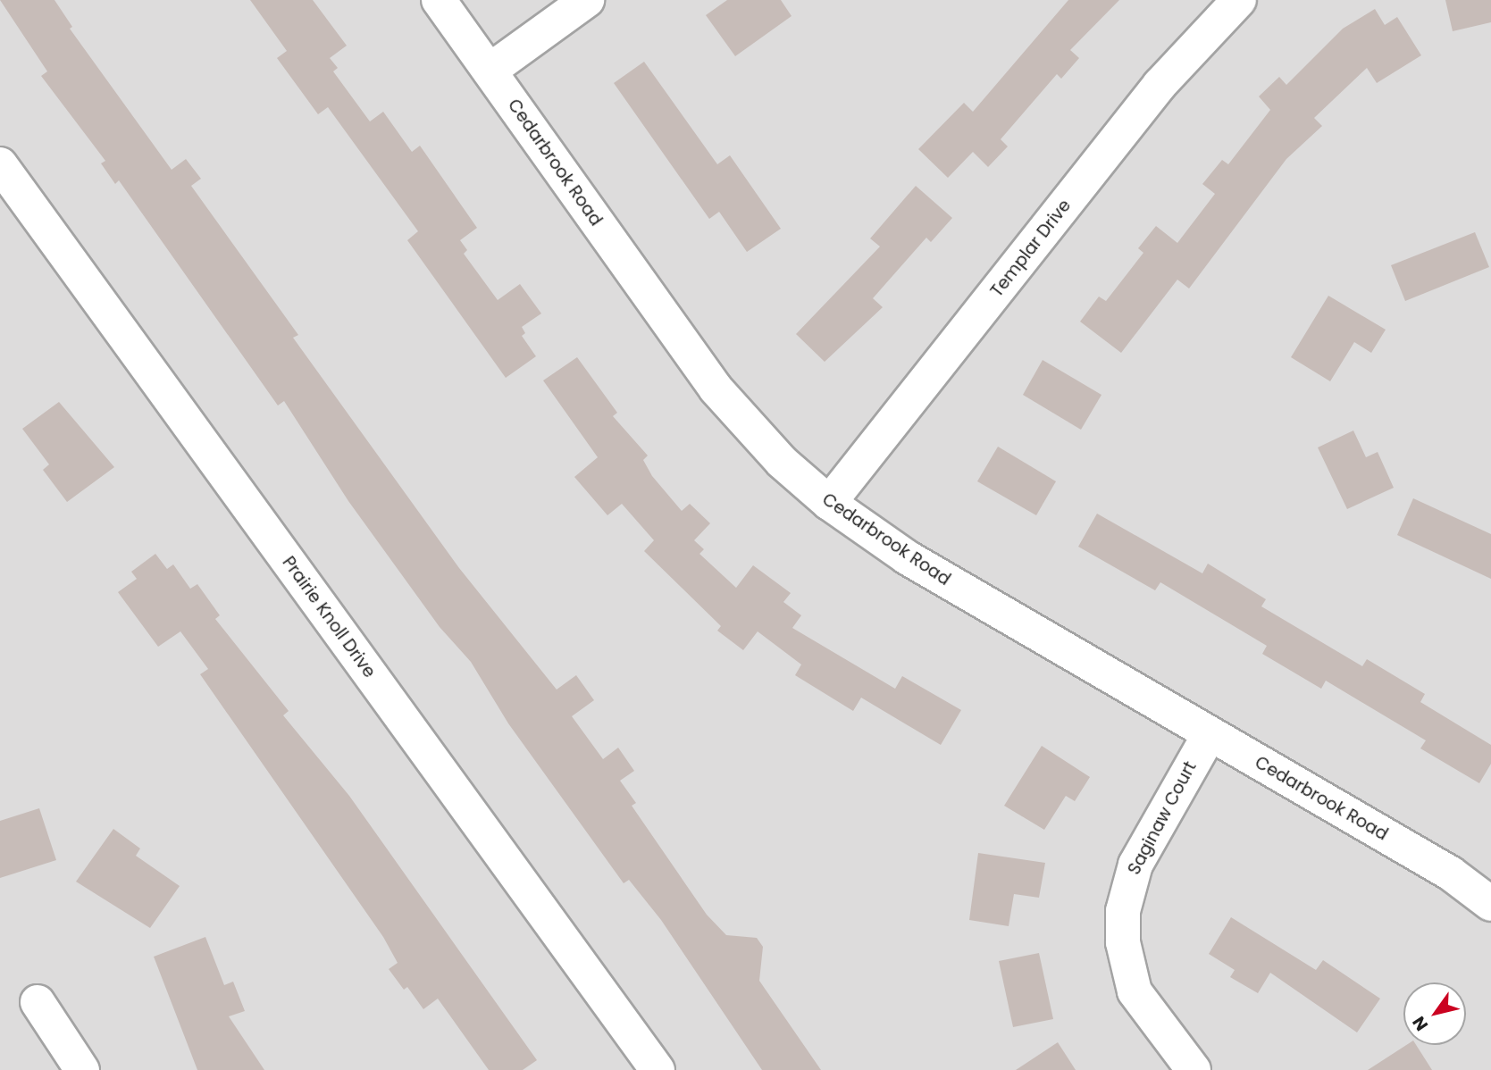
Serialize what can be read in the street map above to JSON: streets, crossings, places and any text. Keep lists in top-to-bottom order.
{
  "streets": {
    "street": [
      "Cedarbrook Road",
      "Templar Drive",
      "Prairie Knoll Drive",
      "Saginaw Court"
    ]
  },
  "crossings": [
    ["Cedarbrook Road", "Templar Drive"],
    ["Cedarbrook Road", "Saginaw Court"]
  ],
  "north": "bottom left"
}
